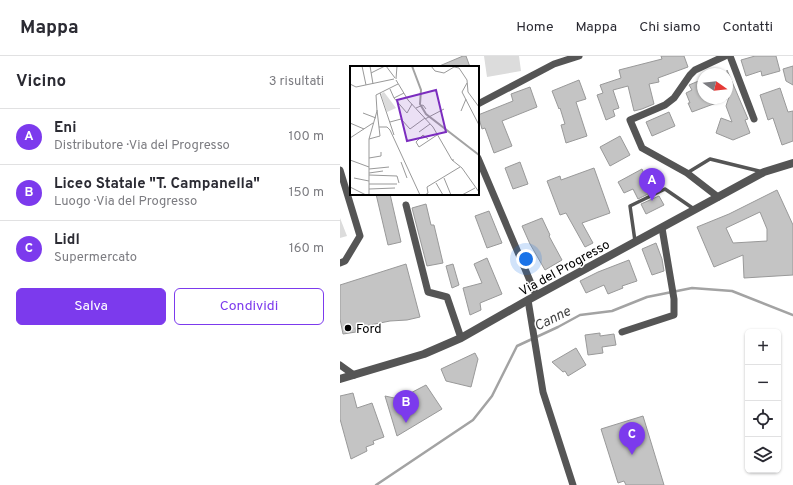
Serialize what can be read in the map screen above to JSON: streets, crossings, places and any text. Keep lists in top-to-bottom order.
{
  "streets": {
    "street": ["Via del Progresso"]
  },
  "water": ["Canne"],
  "places": ["Ford"],
  "north": "right",
  "page": {
    "header": "Mappa",
    "nav": [
      "Home",
      "Mappa",
      "Chi siamo",
      "Contatti"
    ],
    "heading": ["Vicino", "3 risultati"],
    "list": [
      {
        "mark": "A",
        "name": "Eni",
        "note": "Distributore · Via del Progresso",
        "value": "100 m"
      },
      {
        "mark": "B",
        "name": "Liceo Statale \"T. Campanella\"",
        "note": "Luogo · Via del Progresso",
        "value": "150 m"
      },
      {
        "mark": "C",
        "name": "Lidl",
        "note": "Supermercato",
        "value": "160 m"
      }
    ],
    "pins": ["A", "B", "C"],
    "buttons": ["Salva", "Condividi"],
    "map_buttons": ["+", "−"]
  }
}
